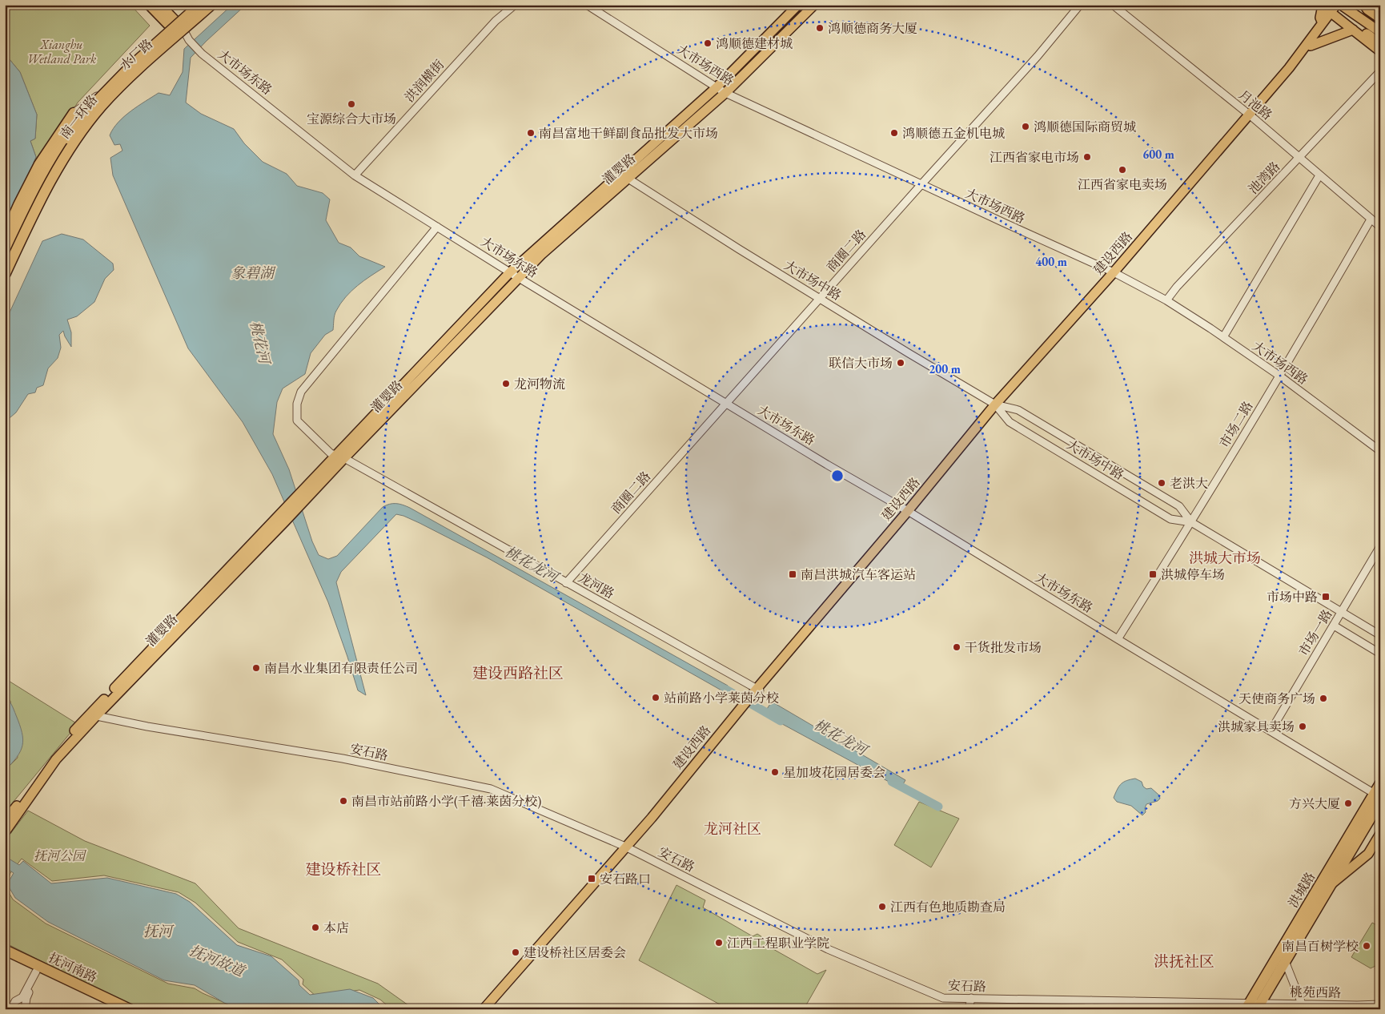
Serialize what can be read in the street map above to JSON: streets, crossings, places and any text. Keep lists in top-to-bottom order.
{
  "streets": {
    "highway": ["南一环路", "洪城路", "抚河南路"],
    "main road": ["灌婴路", "建设西路"],
    "street": [
      "水厂路",
      "大市场西路",
      "大市场东路",
      "洪润横街",
      "月池路",
      "池湾路",
      "商圈二路",
      "大市场中路",
      "市场二路",
      "龙河路",
      "市场一路",
      "安石路",
      "桃苑西路"
    ]
  },
  "crossings": [
    ["水厂路", "大市场东路"],
    ["水厂路", "南一环路"],
    ["大市场西路", "灌婴路"],
    ["大市场西路", "池湾路"],
    ["大市场西路", "商圈二路"],
    ["大市场西路", "建设西路"],
    ["大市场西路", "市场二路"],
    ["大市场东路", "洪润横街"],
    ["大市场东路", "灌婴路"],
    ["大市场东路", "商圈二路"],
    ["大市场东路", "建设西路"],
    ["大市场东路", "市场二路"],
    ["大市场东路", "龙河路"],
    ["大市场东路", "市场一路"],
    ["大市场东路", "洪城路"],
    ["月池路", "池湾路"],
    ["月池路", "建设西路"],
    ["月池路", "市场二路"],
    ["灌婴路", "大市场中路"],
    ["灌婴路", "龙河路"],
    ["灌婴路", "安石路"],
    ["商圈二路", "大市场中路"],
    ["商圈二路", "龙河路"],
    ["建设西路", "大市场中路"],
    ["建设西路", "龙河路"],
    ["建设西路", "安石路"],
    ["大市场中路", "市场二路"],
    ["大市场中路", "市场一路"],
    ["安石路", "洪城路"],
    ["安石路", "桃苑西路"],
    ["洪城路", "桃苑西路"]
  ],
  "districts": [
    "洪城大市场",
    "建设西路社区",
    "龙河社区",
    "建设桥社区",
    "洪抚社区"
  ],
  "water": [
    "象碧湖",
    "桃花河",
    "桃花龙河",
    "抚河",
    "抚河故道"
  ],
  "parks": ["Xianghu Wetland Park", "抚河公园"],
  "places": {
    "other": [
      "鸿顺德商务大厦",
      "鸿顺德建材城",
      "宝源综合大市场",
      "鸿顺德国际商贸城",
      "南昌富地干鲜副食品批发大市场",
      "鸿顺德五金机电城",
      "江西省家电市场",
      "江西省家电卖场",
      "联信大市场",
      "龙河物流",
      "老洪大",
      "干货批发市场",
      "南昌水业集团有限责任公司",
      "站前路小学莱茵分校",
      "天使商务广场",
      "洪城家具卖场",
      "星加坡花园居委会",
      "南昌市站前路小学(千禧·莱茵分校)",
      "方兴大厦",
      "江西有色地质勘查局",
      "本店",
      "江西工程职业学院",
      "南昌百树学校",
      "建设桥社区居委会"
    ],
    "transit": [
      "南昌洪城汽车客运站",
      "洪城停车场",
      "市场中路",
      "安石路口"
    ]
  },
  "rings": ["600 m", "400 m", "200 m"]
}
